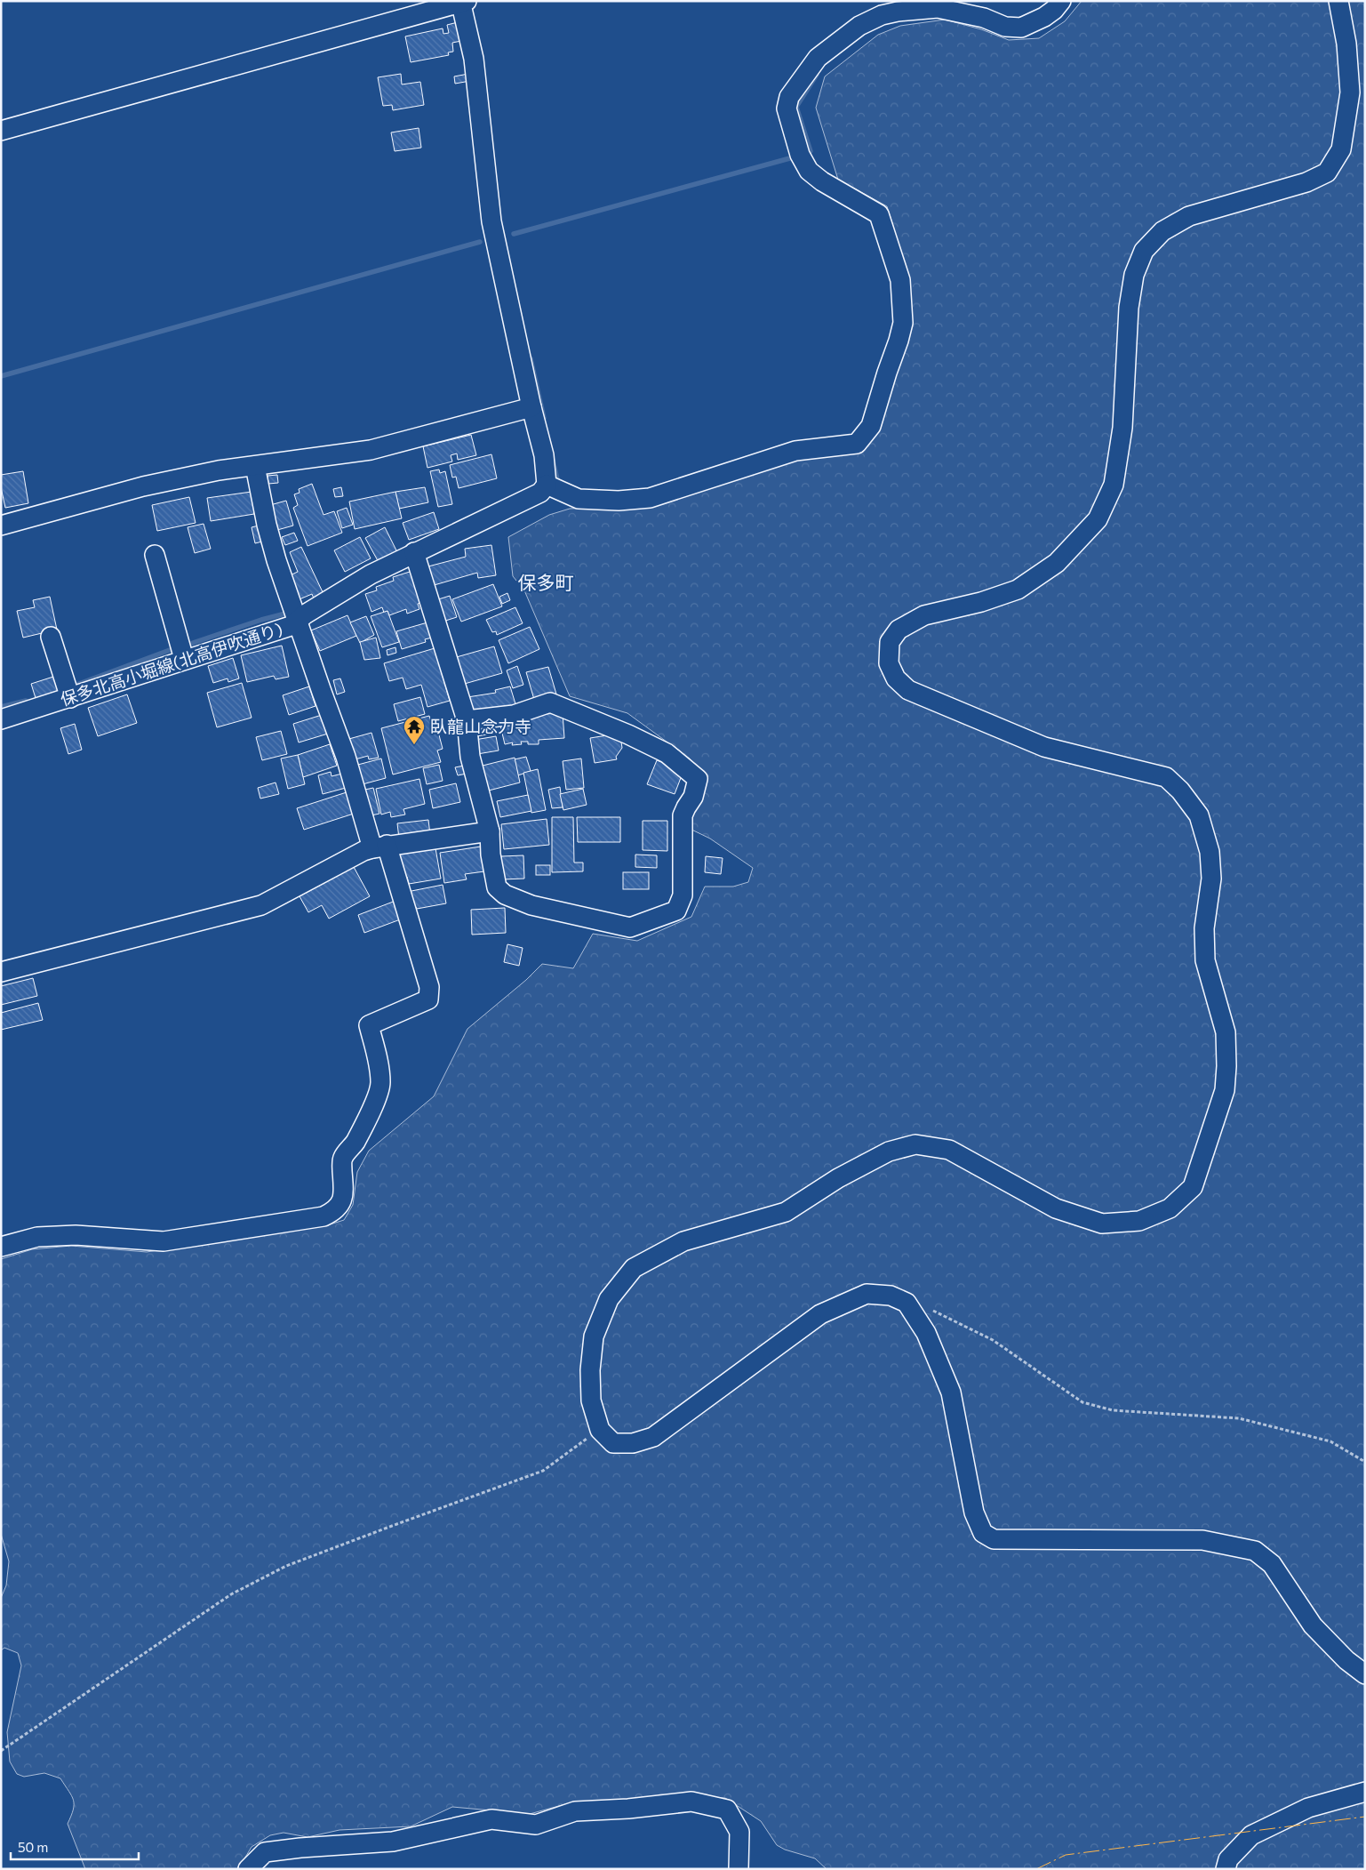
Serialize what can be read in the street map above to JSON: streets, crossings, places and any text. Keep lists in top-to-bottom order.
{
  "streets": {
    "street": ["保多北高小堀線(北高伊吹通り)"]
  },
  "districts": ["保多町"],
  "places": {
    "temple": ["臥龍山念力寺"]
  },
  "scale_bar": "50 m"
}
